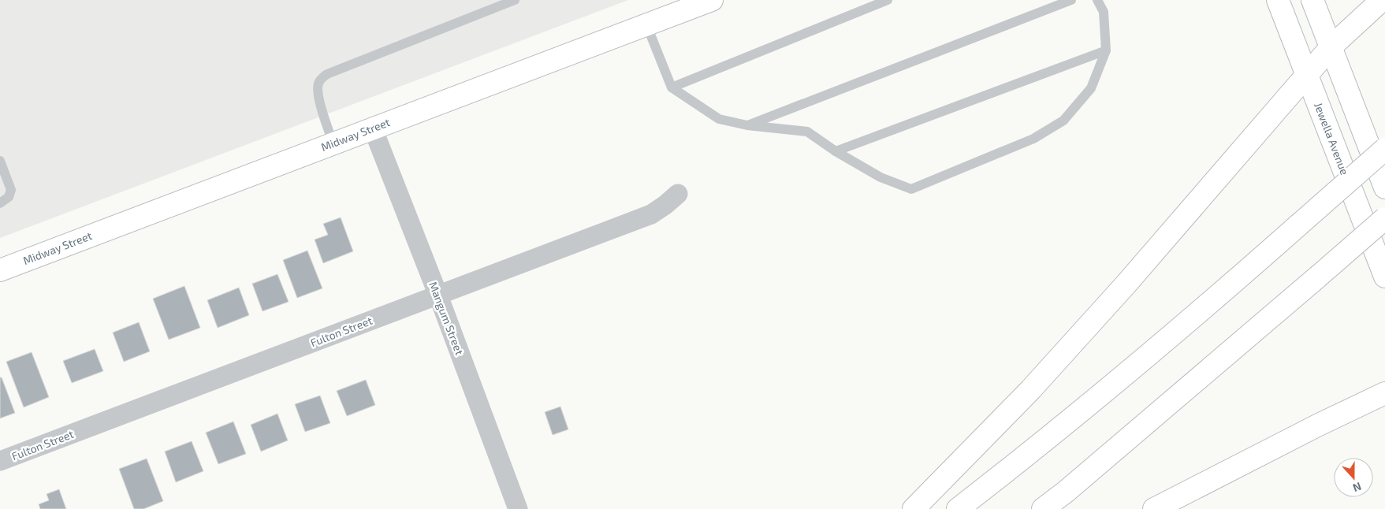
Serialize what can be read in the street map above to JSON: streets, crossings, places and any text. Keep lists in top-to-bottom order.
{
  "streets": {
    "main road": ["Midway Street", "Jewella Avenue"],
    "street": ["Mangum Street", "Fulton Street"]
  },
  "crossings": [
    ["Midway Street", "Mangum Street"],
    ["Mangum Street", "Fulton Street"]
  ],
  "north": "bottom"
}
